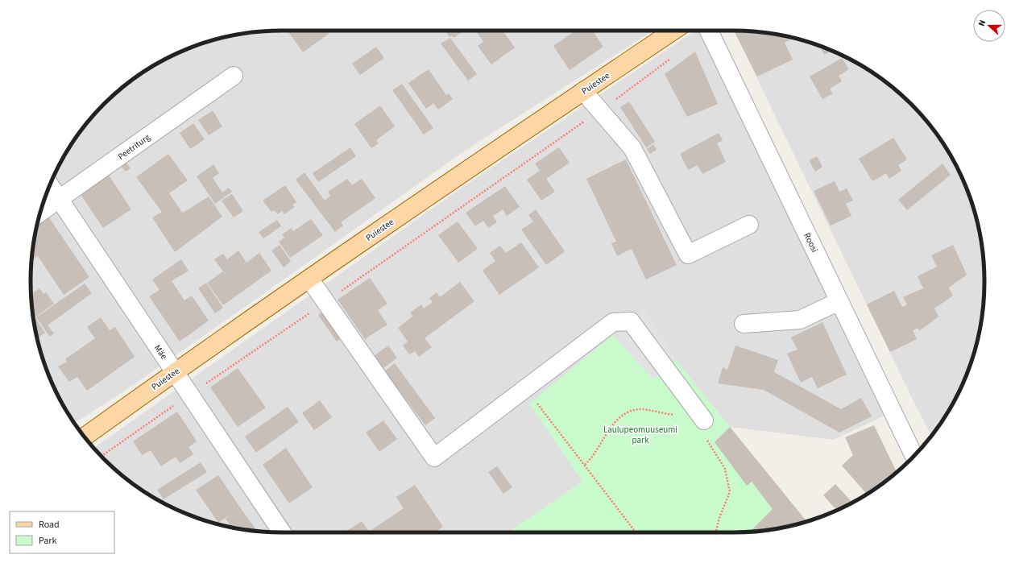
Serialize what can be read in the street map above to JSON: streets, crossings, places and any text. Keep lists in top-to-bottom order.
{
  "streets": {
    "main road": ["Puiestee"],
    "street": ["Peetriturg", "Roosi", "Mäe"]
  },
  "crossings": [
    ["Puiestee", "Mäe"],
    ["Peetriturg", "Mäe"]
  ],
  "parks": ["Laulupeomuuseumi park"],
  "legend": ["Road", "Park"],
  "north": "left"
}
